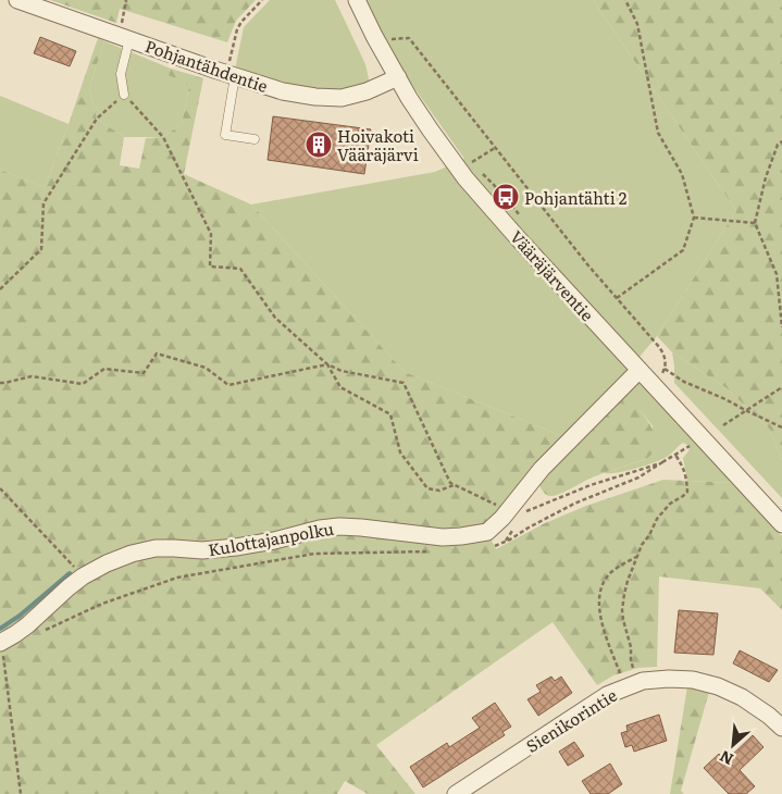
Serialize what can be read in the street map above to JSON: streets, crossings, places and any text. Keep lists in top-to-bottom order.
{
  "streets": {
    "street": [
      "Pohjantähdentie",
      "Vääräjärventie",
      "Kulottajanpolku",
      "Sienikorintie"
    ]
  },
  "crossings": [
    ["Pohjantähdentie", "Vääräjärventie"],
    ["Vääräjärventie", "Kulottajanpolku"]
  ],
  "places": {
    "building": ["Hoivakoti Vääräjärvi"],
    "bus stop": ["Pohjantähti 2"]
  },
  "north": "bottom left"
}
